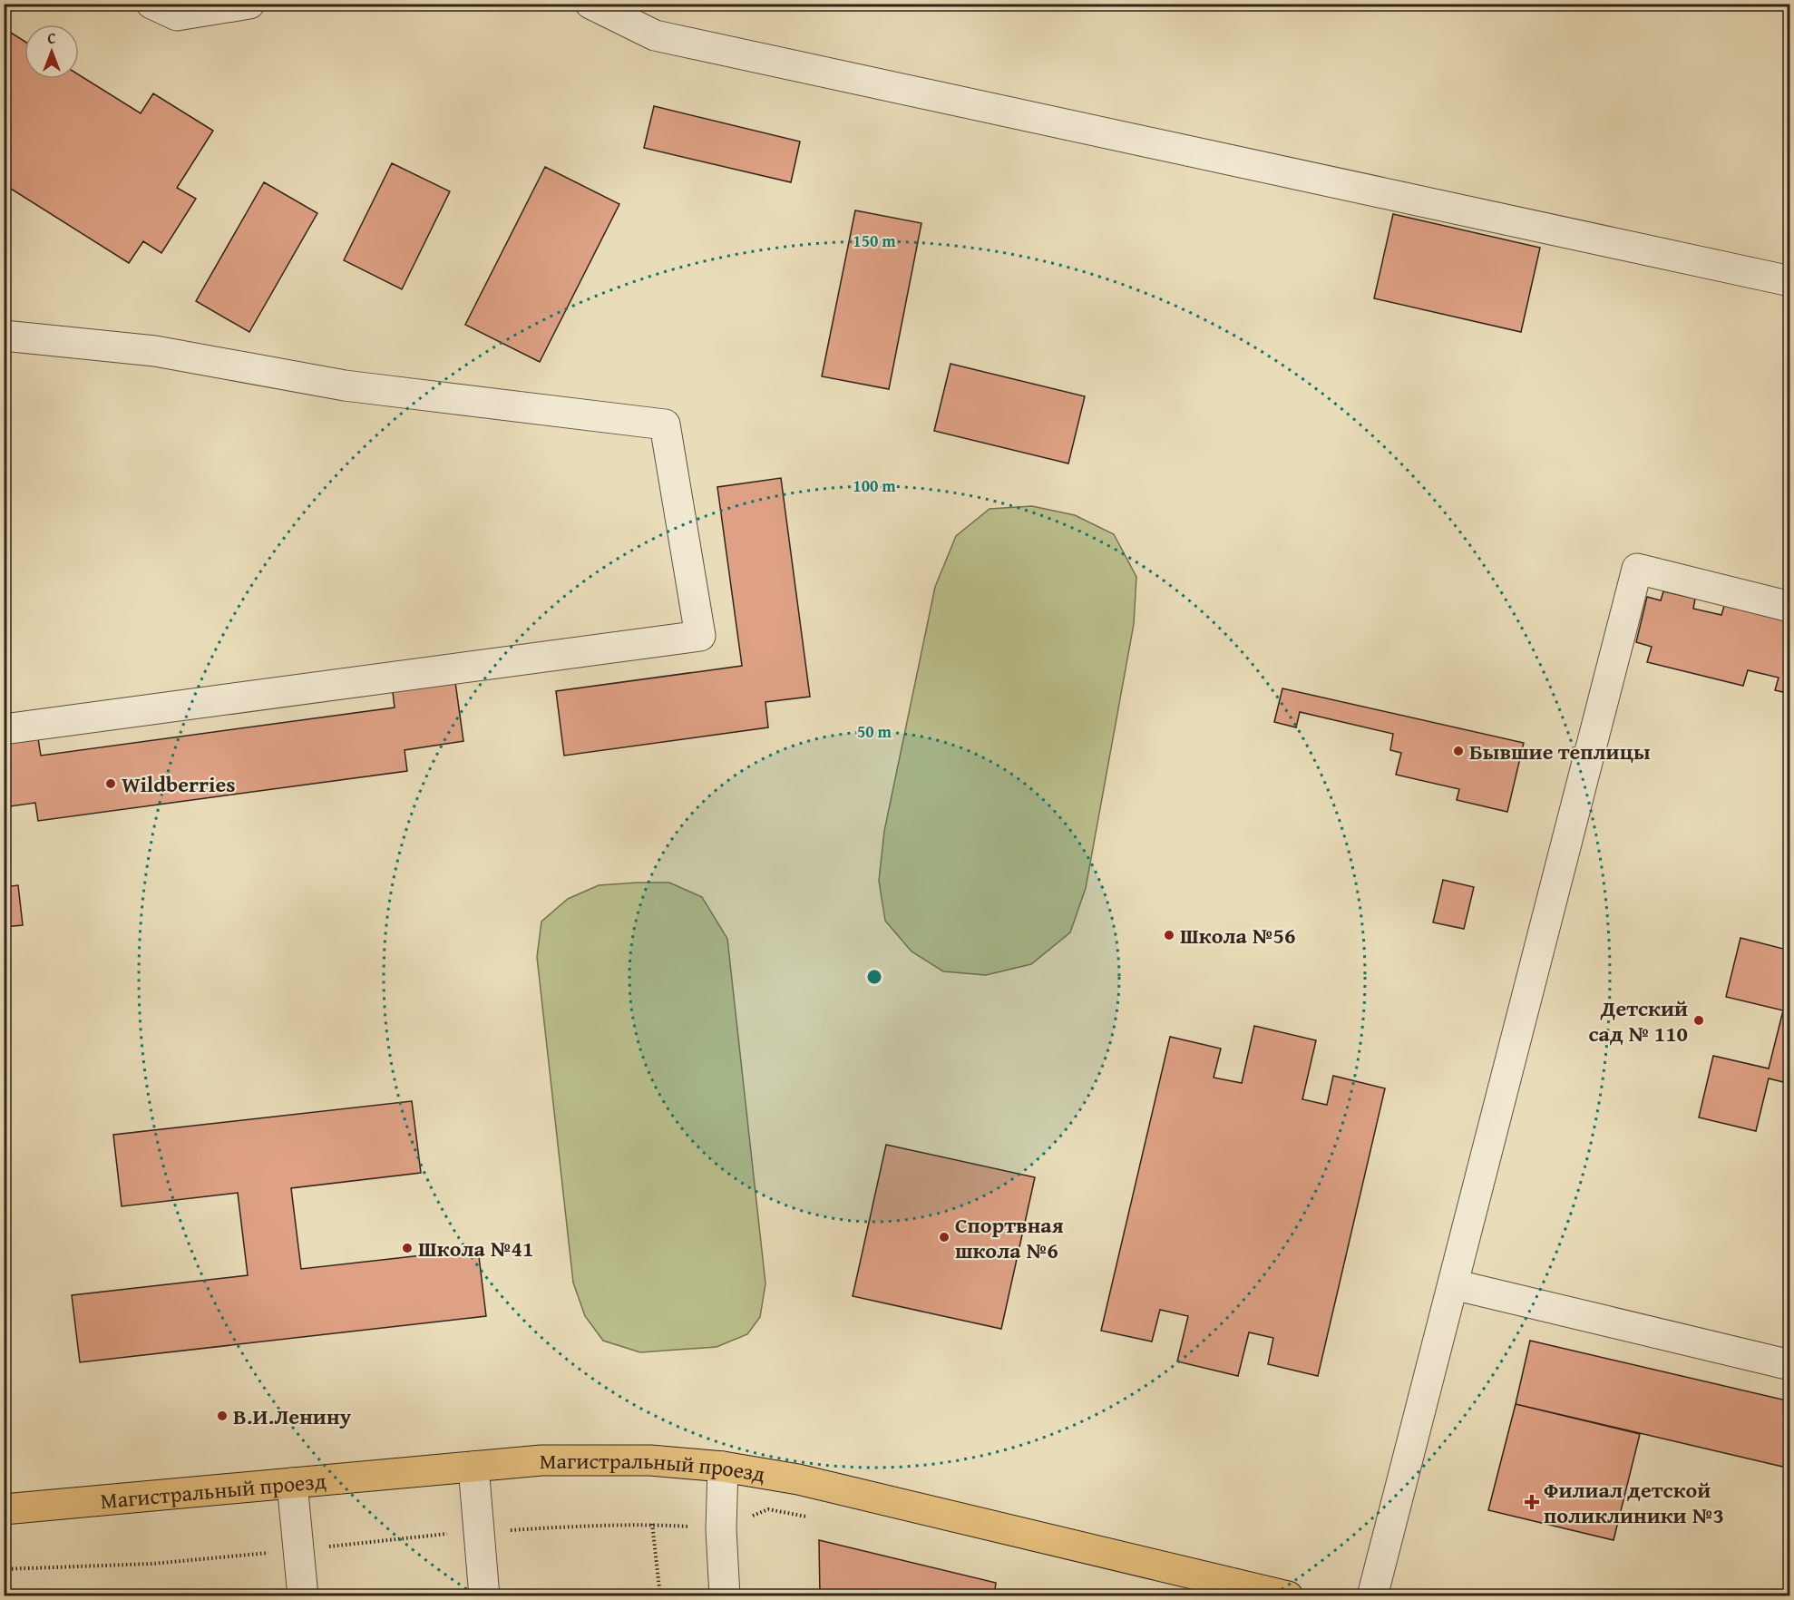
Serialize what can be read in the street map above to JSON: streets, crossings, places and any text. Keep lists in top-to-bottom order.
{
  "streets": {
    "main road": ["Магистральный проезд"]
  },
  "places": {
    "other": [
      "Бывшие теплицы",
      "Wildberries",
      "Школа №56",
      "Детский сад № 110",
      "Спортвная школа №6",
      "Школа №41",
      "В.И.Ленину"
    ],
    "health": ["Филиал детской поликлиники №3"]
  },
  "north": "top",
  "rings": ["150 m", "100 m", "50 m"]
}
